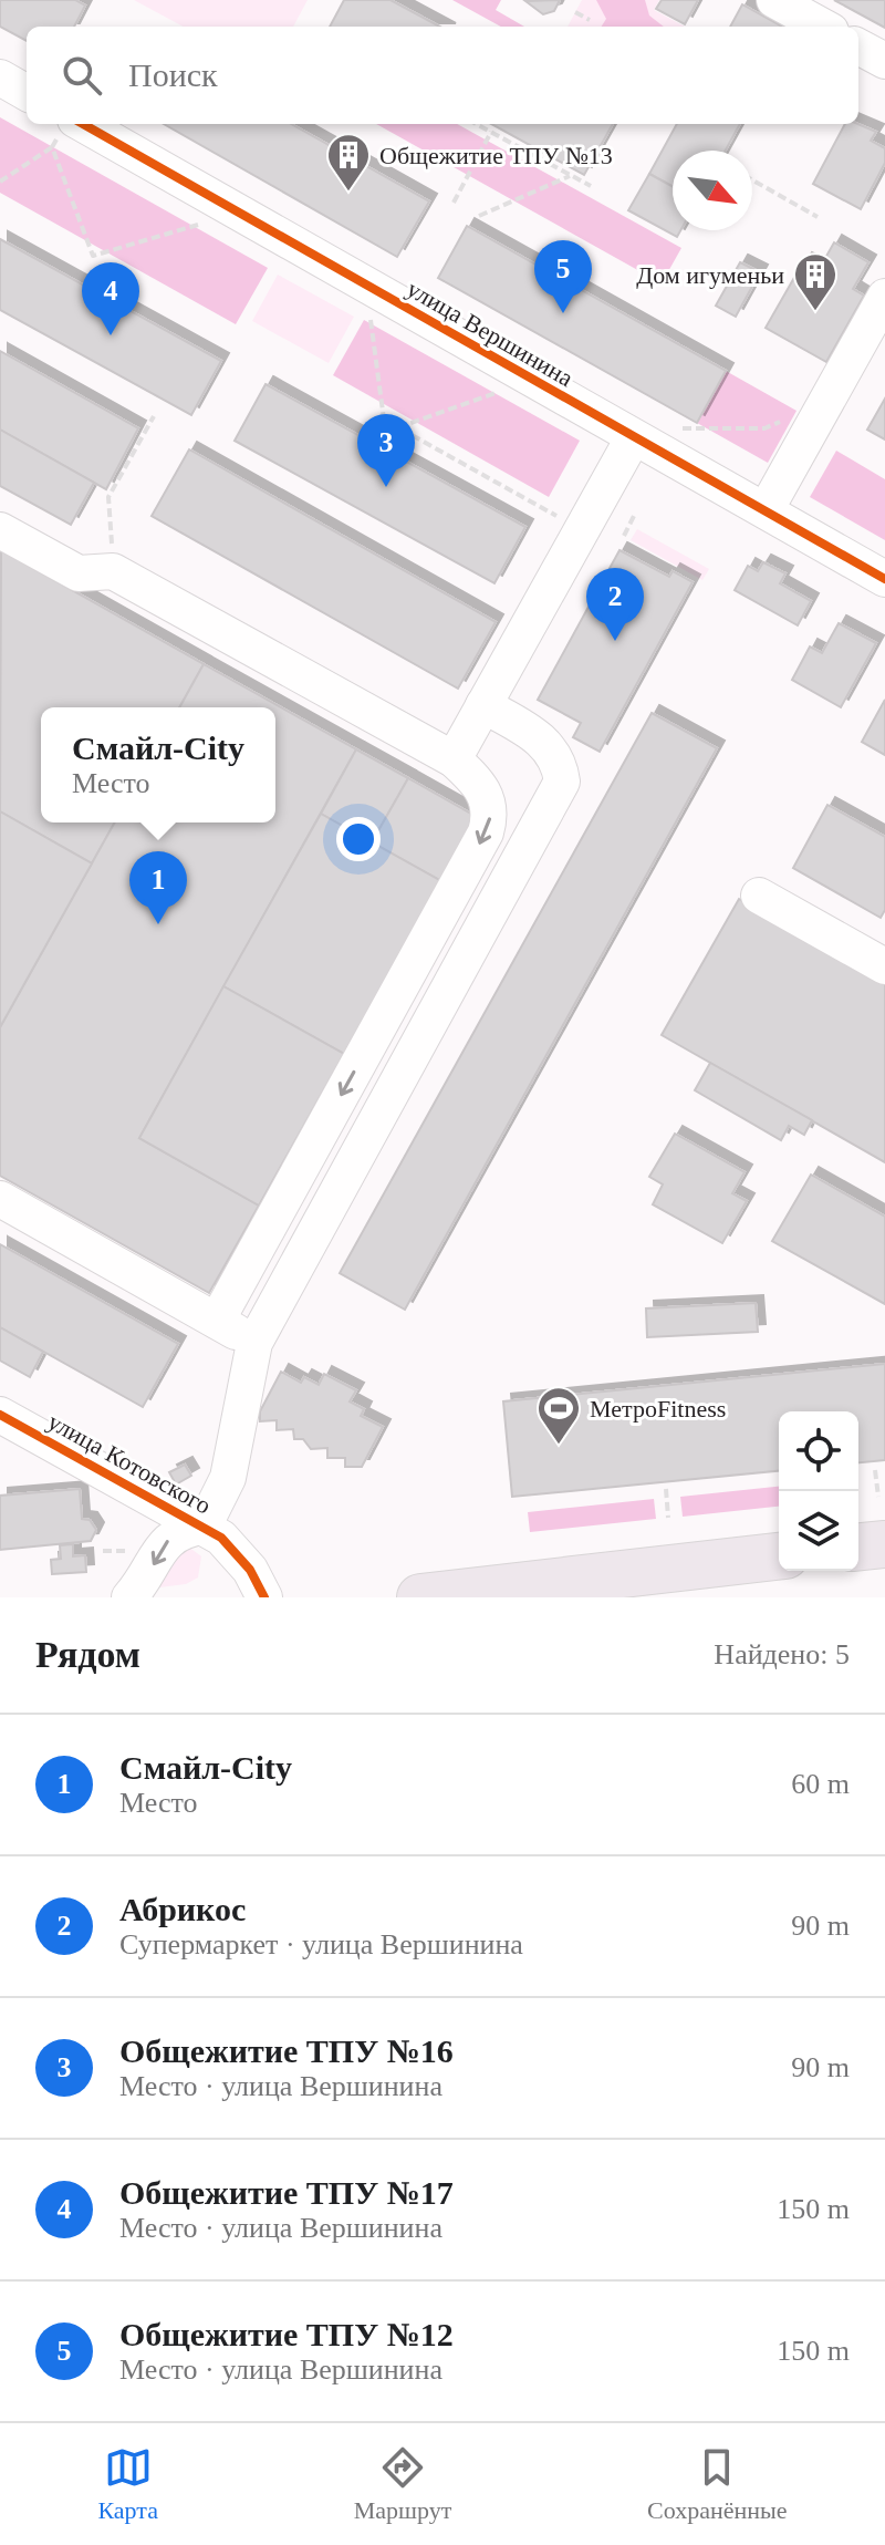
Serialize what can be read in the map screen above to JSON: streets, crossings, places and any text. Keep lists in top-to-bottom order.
{
  "streets": {
    "street": ["улица Вершинина", "улица Котовского"]
  },
  "places": {
    "building": ["Общежитие ТПУ №13", "Дом игуменьи"],
    "sports": ["МетроFitness"]
  },
  "north": "bottom right",
  "page": {
    "search": "Поиск",
    "pins": [
      "5",
      "4",
      "3",
      "2",
      "1"
    ],
    "popup": ["Смайл-City", "Место"],
    "heading": ["Рядом", "Найдено: 5"],
    "list": [
      {
        "mark": "1",
        "name": "Смайл-City",
        "note": "Место",
        "value": "60 m"
      },
      {
        "mark": "2",
        "name": "Абрикос",
        "note": "Супермаркет · улица Вершинина",
        "value": "90 m"
      },
      {
        "mark": "3",
        "name": "Общежитие ТПУ №16",
        "note": "Место · улица Вершинина",
        "value": "90 m"
      },
      {
        "mark": "4",
        "name": "Общежитие ТПУ №17",
        "note": "Место · улица Вершинина",
        "value": "150 m"
      },
      {
        "mark": "5",
        "name": "Общежитие ТПУ №12",
        "note": "Место · улица Вершинина",
        "value": "150 m"
      }
    ],
    "nav": ["Карта", "Маршрут", "Сохранённые"]
  }
}
